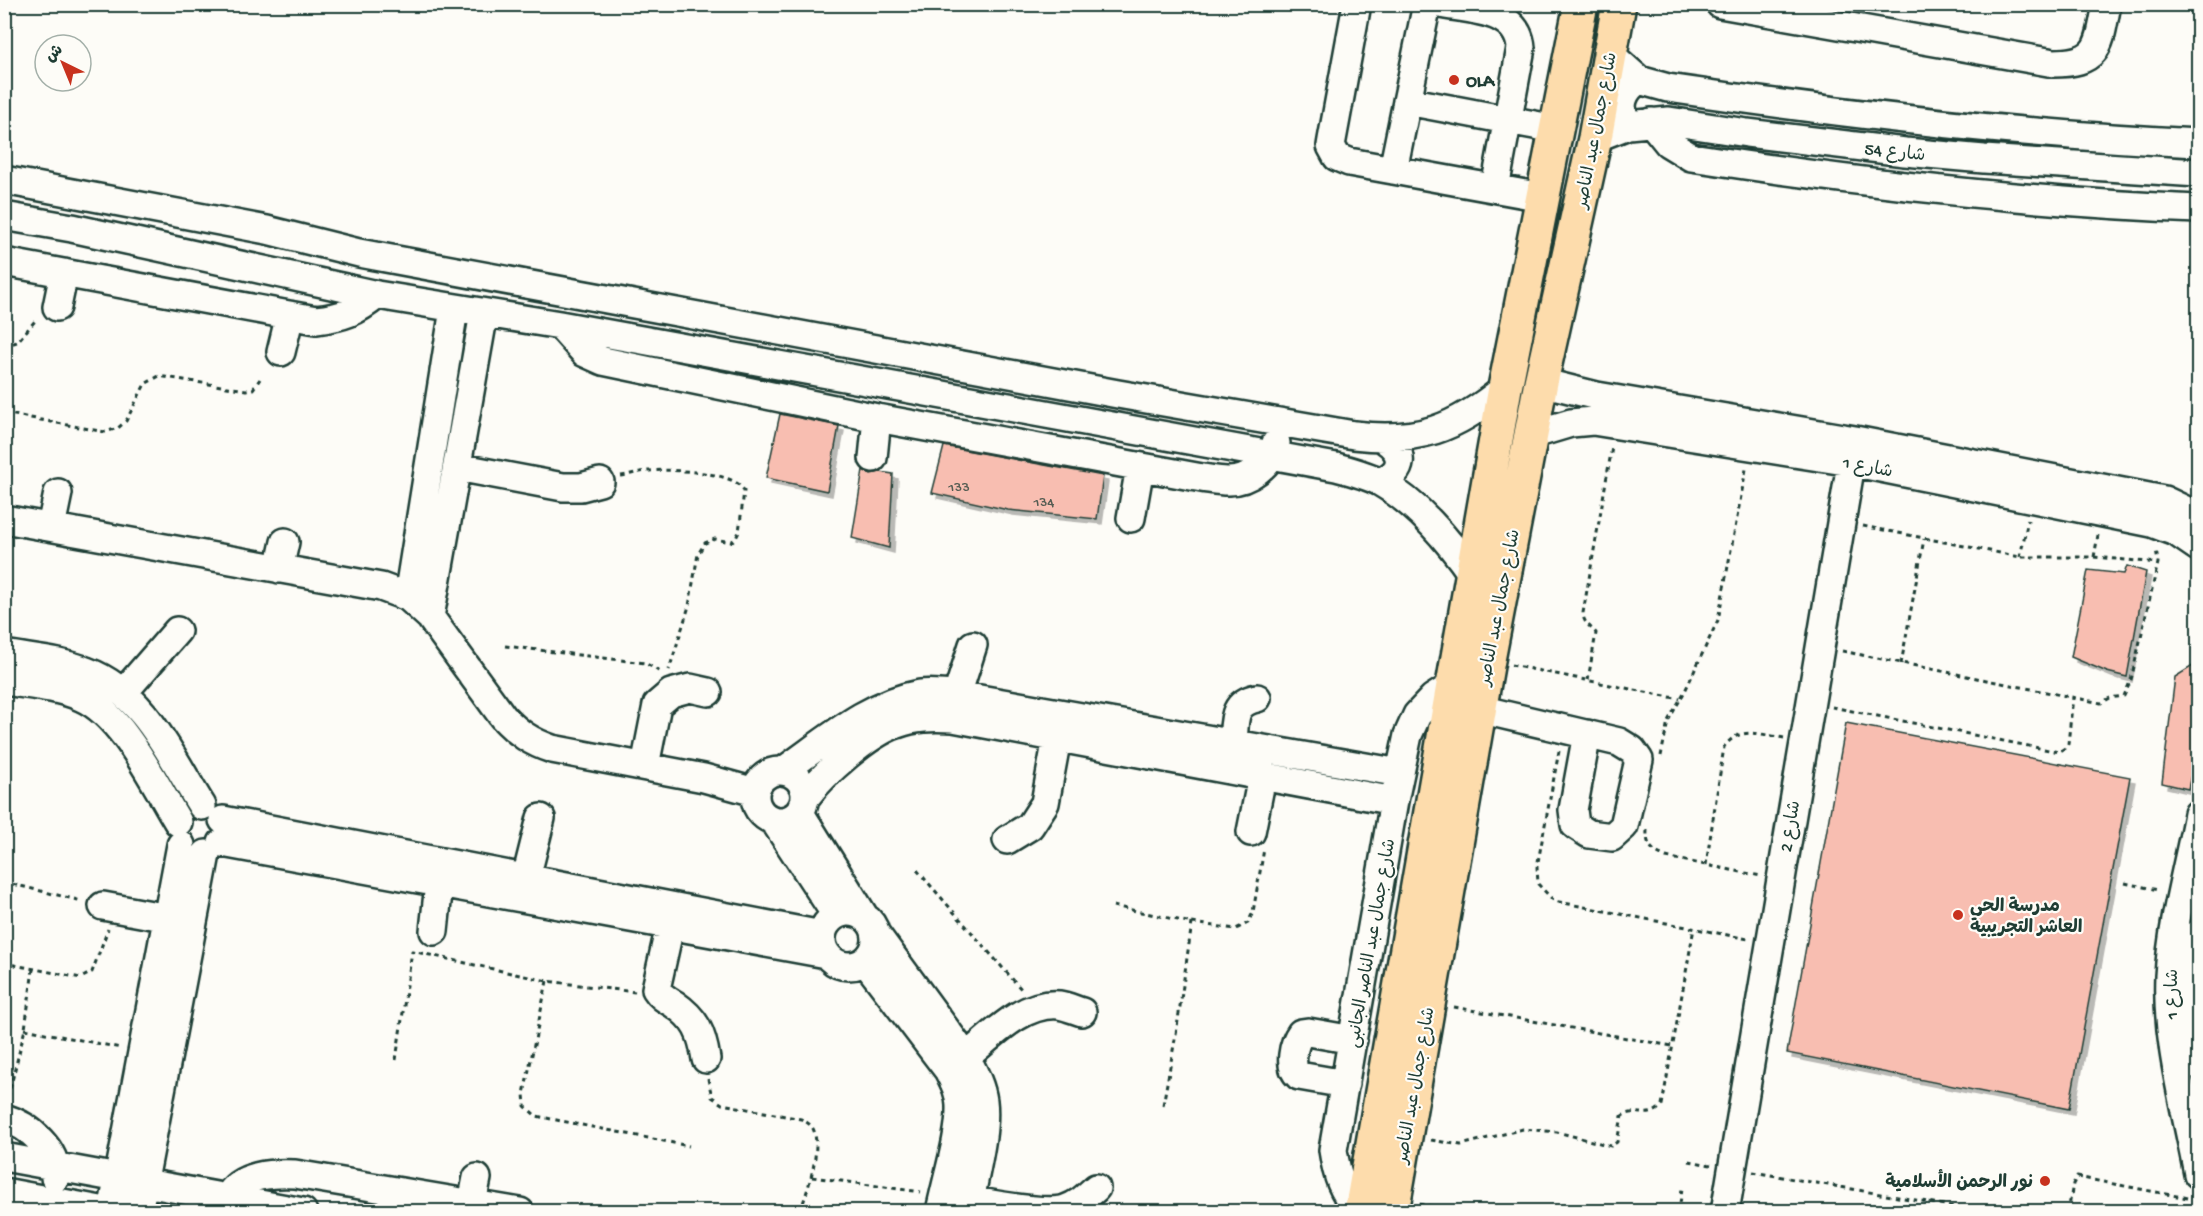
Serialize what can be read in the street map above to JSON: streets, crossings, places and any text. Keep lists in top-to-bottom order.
{
  "streets": {
    "main road": ["شارع جمال عبد الناصر"],
    "street": [
      "شارع 54",
      "شارع 1",
      "شارع 2",
      "شارع جمال عبد الناصر الجانبى"
    ]
  },
  "crossings": [
    ["شارع جمال عبد الناصر", "شارع 54"],
    ["شارع جمال عبد الناصر", "شارع 1"],
    ["شارع جمال عبد الناصر", "شارع جمال عبد الناصر الجانبى"],
    ["شارع 1", "شارع 2"]
  ],
  "places": ["OLA", "مدرسة الحى العاشر التجريبية", "نور الرحمن الأسلامية"],
  "house_numbers": ["133", "134"],
  "north": "top left"
}
